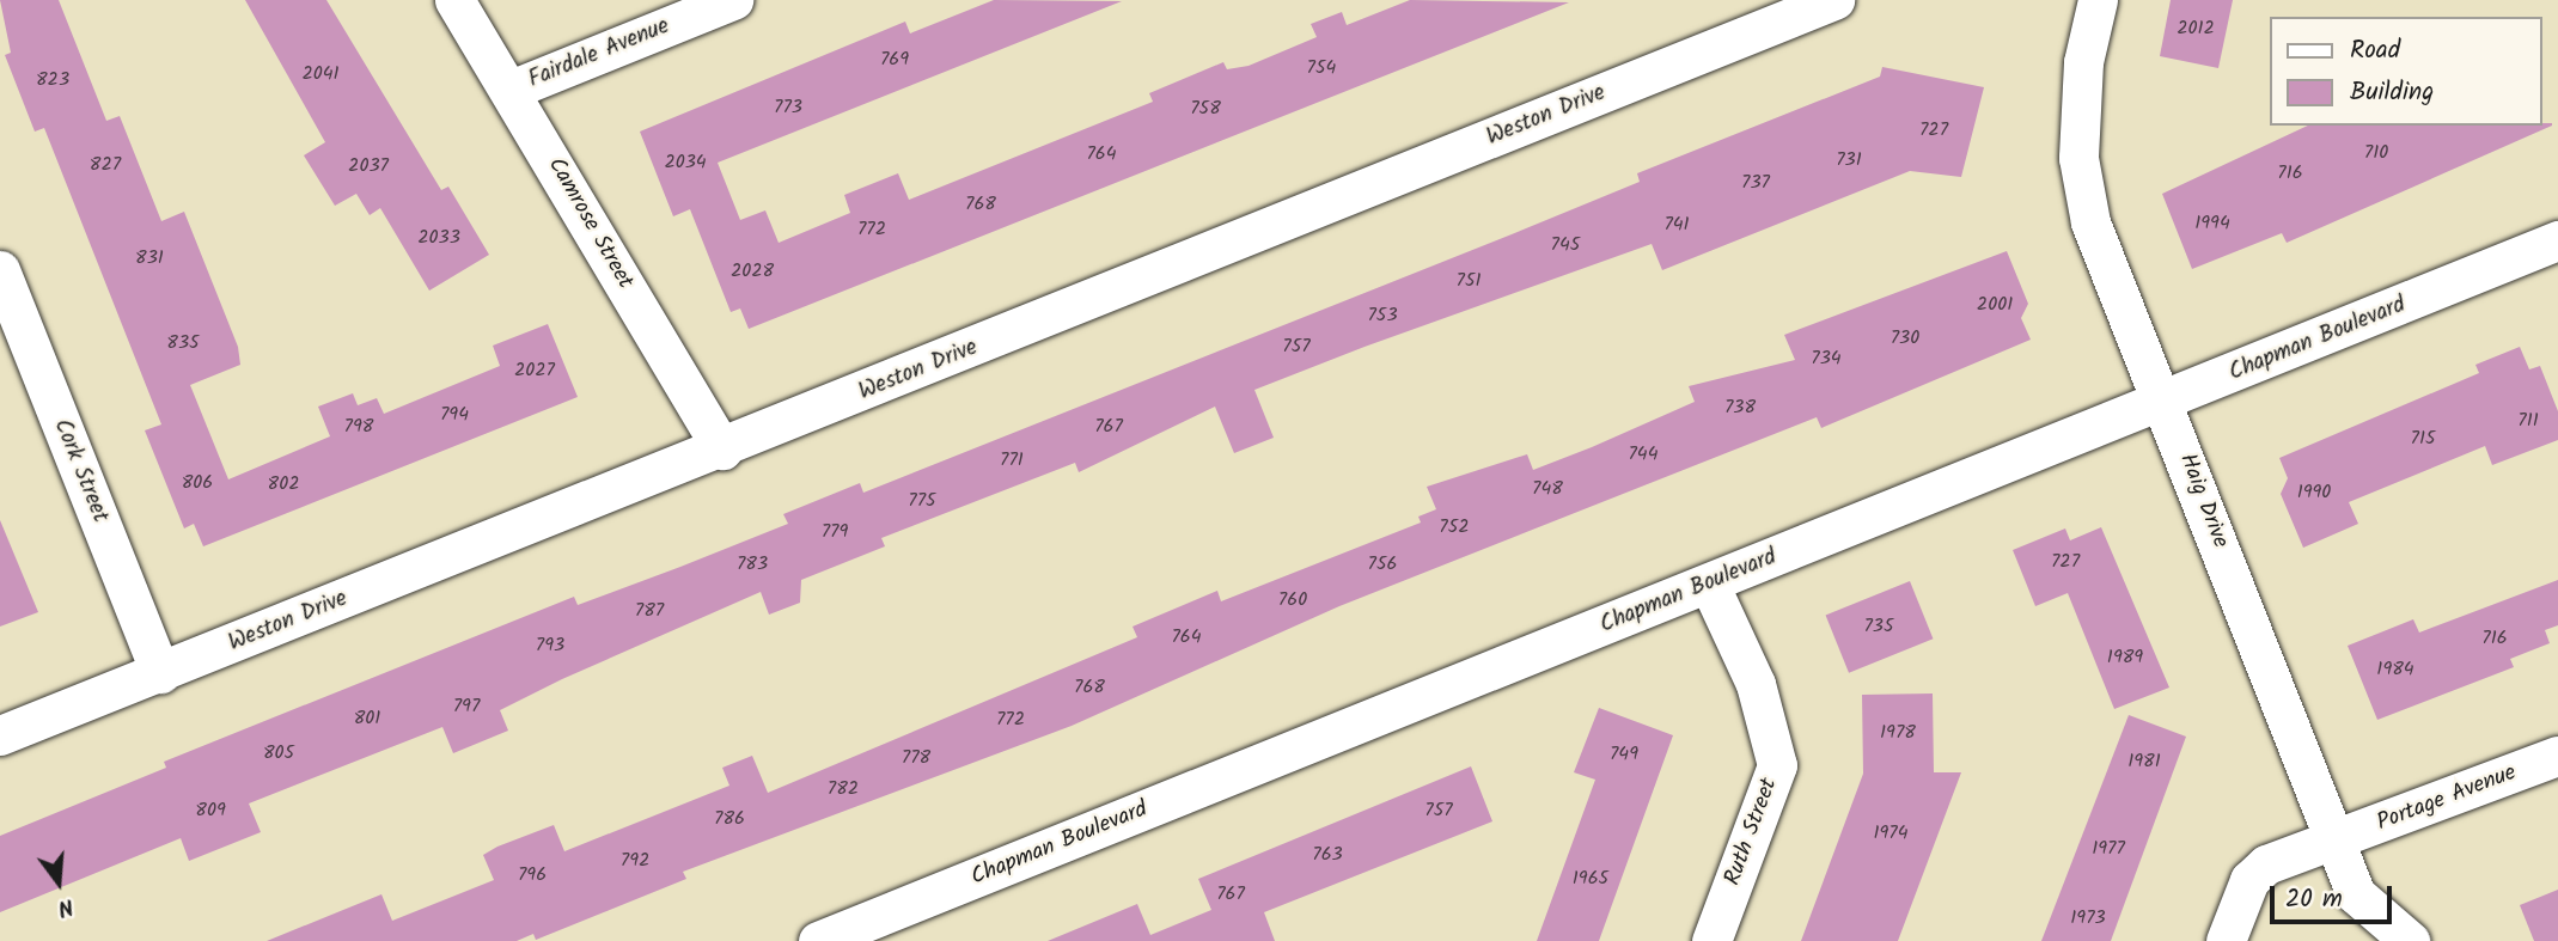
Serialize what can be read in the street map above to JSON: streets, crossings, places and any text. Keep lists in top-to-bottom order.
{
  "streets": {
    "street": [
      "Fairdale Avenue",
      "Weston Drive",
      "Camrose Street",
      "Chapman Boulevard",
      "Cork Street",
      "Haig Drive",
      "Portage Avenue",
      "Ruth Street"
    ]
  },
  "crossings": [
    ["Fairdale Avenue", "Camrose Street"],
    ["Weston Drive", "Camrose Street"],
    ["Weston Drive", "Cork Street"],
    ["Chapman Boulevard", "Haig Drive"],
    ["Chapman Boulevard", "Ruth Street"],
    ["Haig Drive", "Portage Avenue"]
  ],
  "house_numbers": [
    "2012",
    "769",
    "754",
    "2041",
    "823",
    "773",
    "758",
    "727",
    "710",
    "764",
    "731",
    "2034",
    "827",
    "2037",
    "716",
    "737",
    "768",
    "1994",
    "741",
    "772",
    "2033",
    "745",
    "831",
    "2028",
    "751",
    "2001",
    "753",
    "730",
    "835",
    "757",
    "734",
    "2027",
    "738",
    "794",
    "711",
    "798",
    "767",
    "715",
    "744",
    "771",
    "806",
    "802",
    "748",
    "1990",
    "775",
    "752",
    "779",
    "727",
    "783",
    "756",
    "760",
    "787",
    "735",
    "764",
    "716",
    "793",
    "1989",
    "1984",
    "768",
    "797",
    "801",
    "772",
    "1978",
    "805",
    "749",
    "778",
    "1981",
    "782",
    "809",
    "757",
    "786",
    "1974",
    "1977",
    "763",
    "792",
    "796",
    "1965",
    "767",
    "1973"
  ],
  "legend": ["Road", "Building"],
  "scale_bar": "20 m",
  "north": "bottom"
}
